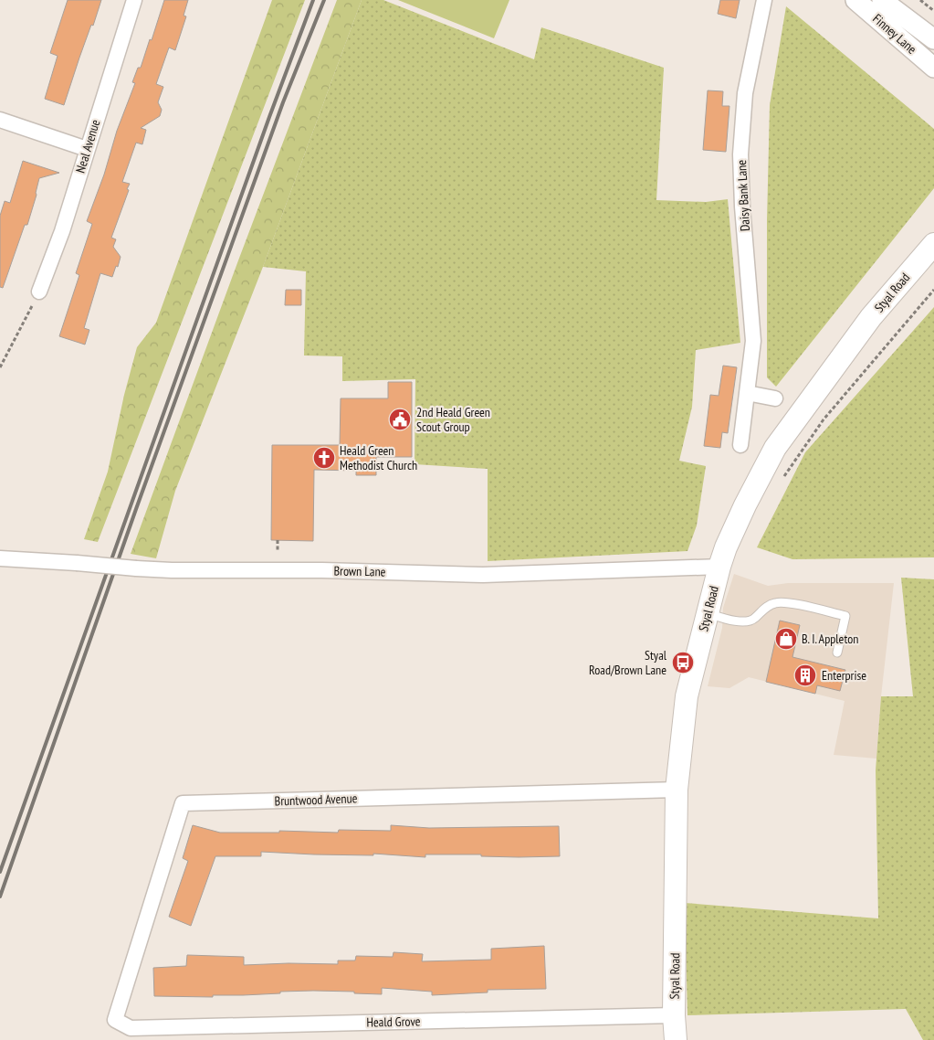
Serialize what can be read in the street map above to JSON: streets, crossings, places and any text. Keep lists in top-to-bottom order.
{
  "streets": {
    "main road": ["Styal Road"],
    "street": [
      "Finney Lane",
      "Neal Avenue",
      "Daisy Bank Lane",
      "Brown Lane",
      "Bruntwood Avenue",
      "Heald Grove"
    ]
  },
  "crossings": [
    ["Styal Road", "Brown Lane"],
    ["Styal Road", "Bruntwood Avenue"],
    ["Styal Road", "Heald Grove"],
    ["Bruntwood Avenue", "Heald Grove"]
  ],
  "places": {
    "public building": ["2nd Heald Green Scout Group"],
    "church": ["Heald Green Methodist Church"],
    "shop": ["B. I. Appleton"],
    "bus stop": ["Styal Road/Brown Lane"],
    "building": ["Enterprise"]
  }
}
